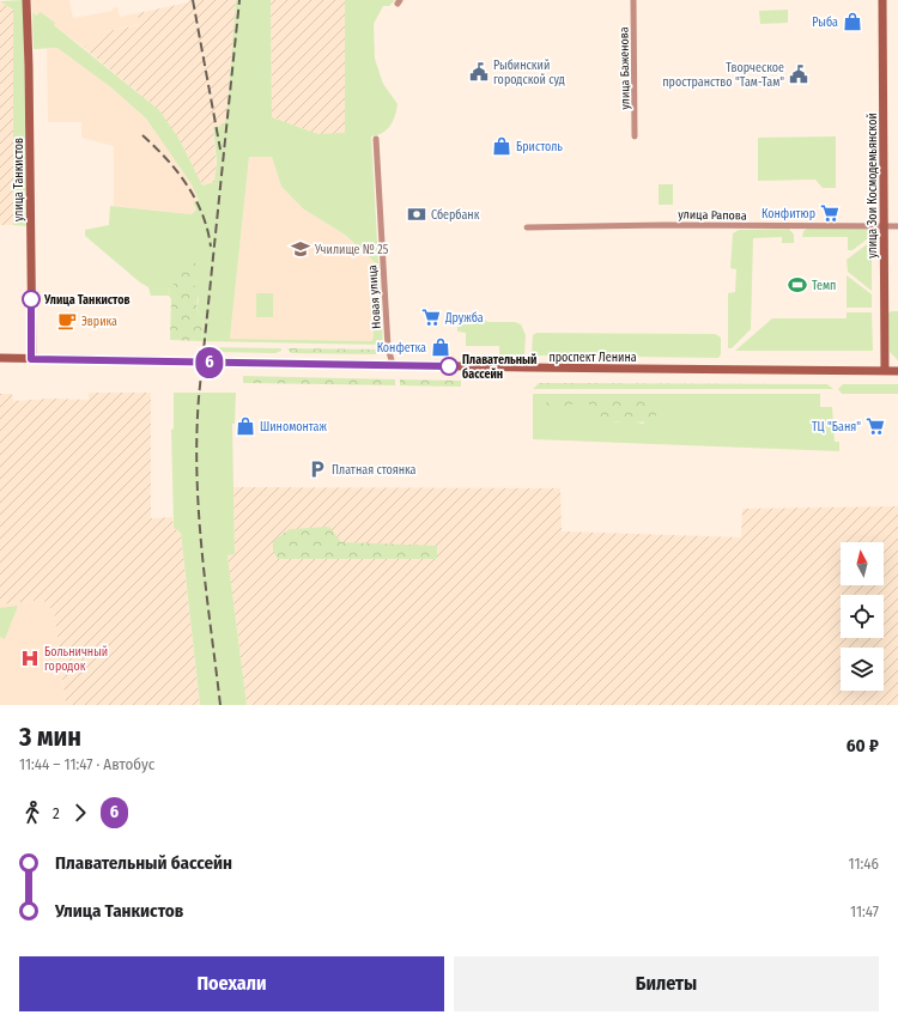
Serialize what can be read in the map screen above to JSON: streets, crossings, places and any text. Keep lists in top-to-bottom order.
{
  "streets": {
    "main road": ["улица Танкистов", "улица Зои Космодемьянской", "проспект Ленина"],
    "street": ["улица Баженова", "улица Рапова", "Новая улица"]
  },
  "crossings": [
    ["улица Танкистов", "проспект Ленина"],
    ["улица Зои Космодемьянской", "улица Рапова"],
    ["улица Зои Космодемьянской", "проспект Ленина"],
    ["Новая улица", "проспект Ленина"]
  ],
  "places": {
    "shop": [
      "Рыба",
      "Бристоль",
      "Конфетка",
      "Шиномонтаж"
    ],
    "public building": ["Рыбинский городской суд", "Творческое пространство \"Там-Там\""],
    "supermarket": ["Конфитюр", "Дружба", "ТЦ \"Баня\""],
    "bank": ["Сбербанк"],
    "school or university": ["Училище № 25"],
    "sports": ["Темп"],
    "other": ["Улица Танкистов", "Плавательный бассейн"],
    "cafe": ["Эврика"],
    "parking": ["Платная стоянка"],
    "hospital": ["Больничный городок"]
  },
  "lines": ["bus line 6"],
  "north": "top",
  "page": {
    "on_map": "6",
    "heading": ["3 мин", "11:44 – 11:47 · Автобус", "60 ₽"],
    "legs": ["2", "6"],
    "list": [
      {
        "name": "Плавательный бассейн",
        "value": "11:46"
      },
      {
        "name": "Улица Танкистов",
        "value": "11:47"
      }
    ],
    "buttons": ["Поехали", "Билеты"]
  }
}
